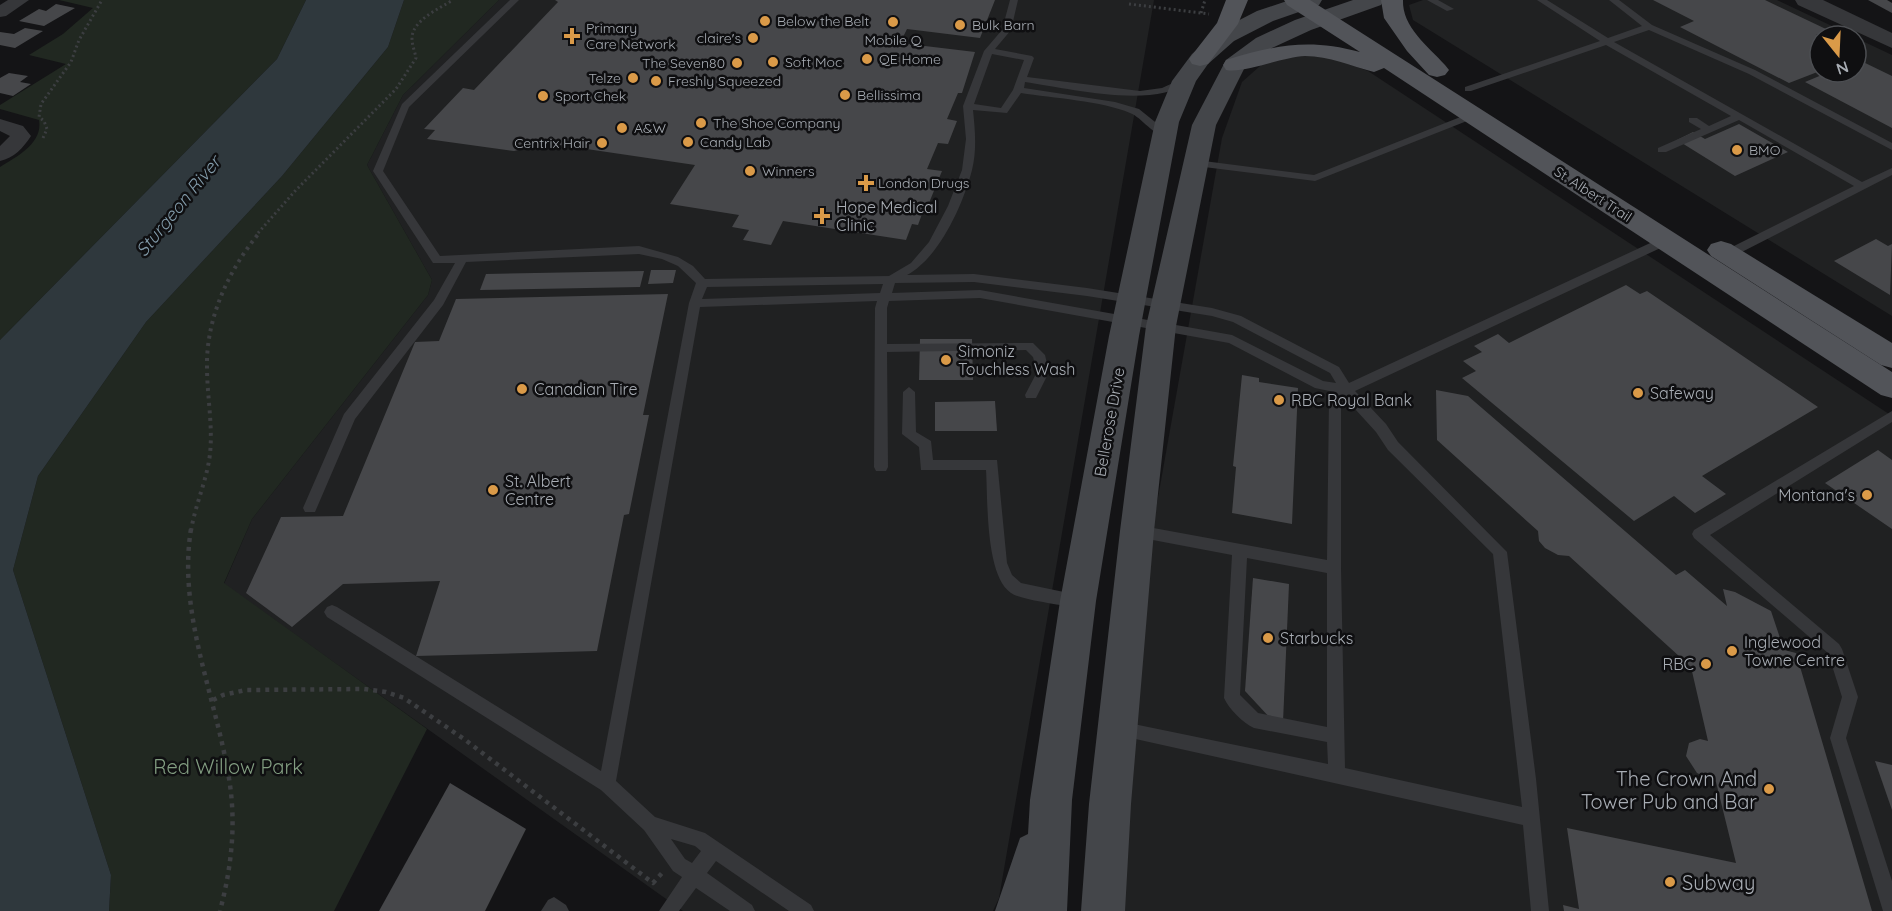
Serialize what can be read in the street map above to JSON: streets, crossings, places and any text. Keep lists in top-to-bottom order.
{
  "streets": {
    "main road": ["St. Albert Trail", "Bellerose Drive"]
  },
  "crossings": [
    ["St. Albert Trail", "Bellerose Drive"]
  ],
  "water": ["Sturgeon River"],
  "parks": ["Red Willow Park"],
  "places": {
    "other": [
      "Below the Belt",
      "Mobile Q",
      "Bulk Barn",
      "claire's",
      "QE Home",
      "Soft Moc",
      "The Seven80",
      "Telze",
      "Freshly Squeezed",
      "Bellissima",
      "Sport Chek",
      "The Shoe Company",
      "A&W",
      "Candy Lab",
      "Centrix Hair",
      "BMO",
      "Winners",
      "Simoniz Touchless Wash",
      "Canadian Tire",
      "Safeway",
      "RBC Royal Bank",
      "St. Albert Centre",
      "Montana's",
      "Starbucks",
      "Inglewood Towne Centre",
      "RBC",
      "The Crown And Tower Pub and Bar",
      "Subway"
    ],
    "health": ["Primary Care Network", "London Drugs", "Hope Medical Clinic"]
  },
  "north": "bottom"
}
